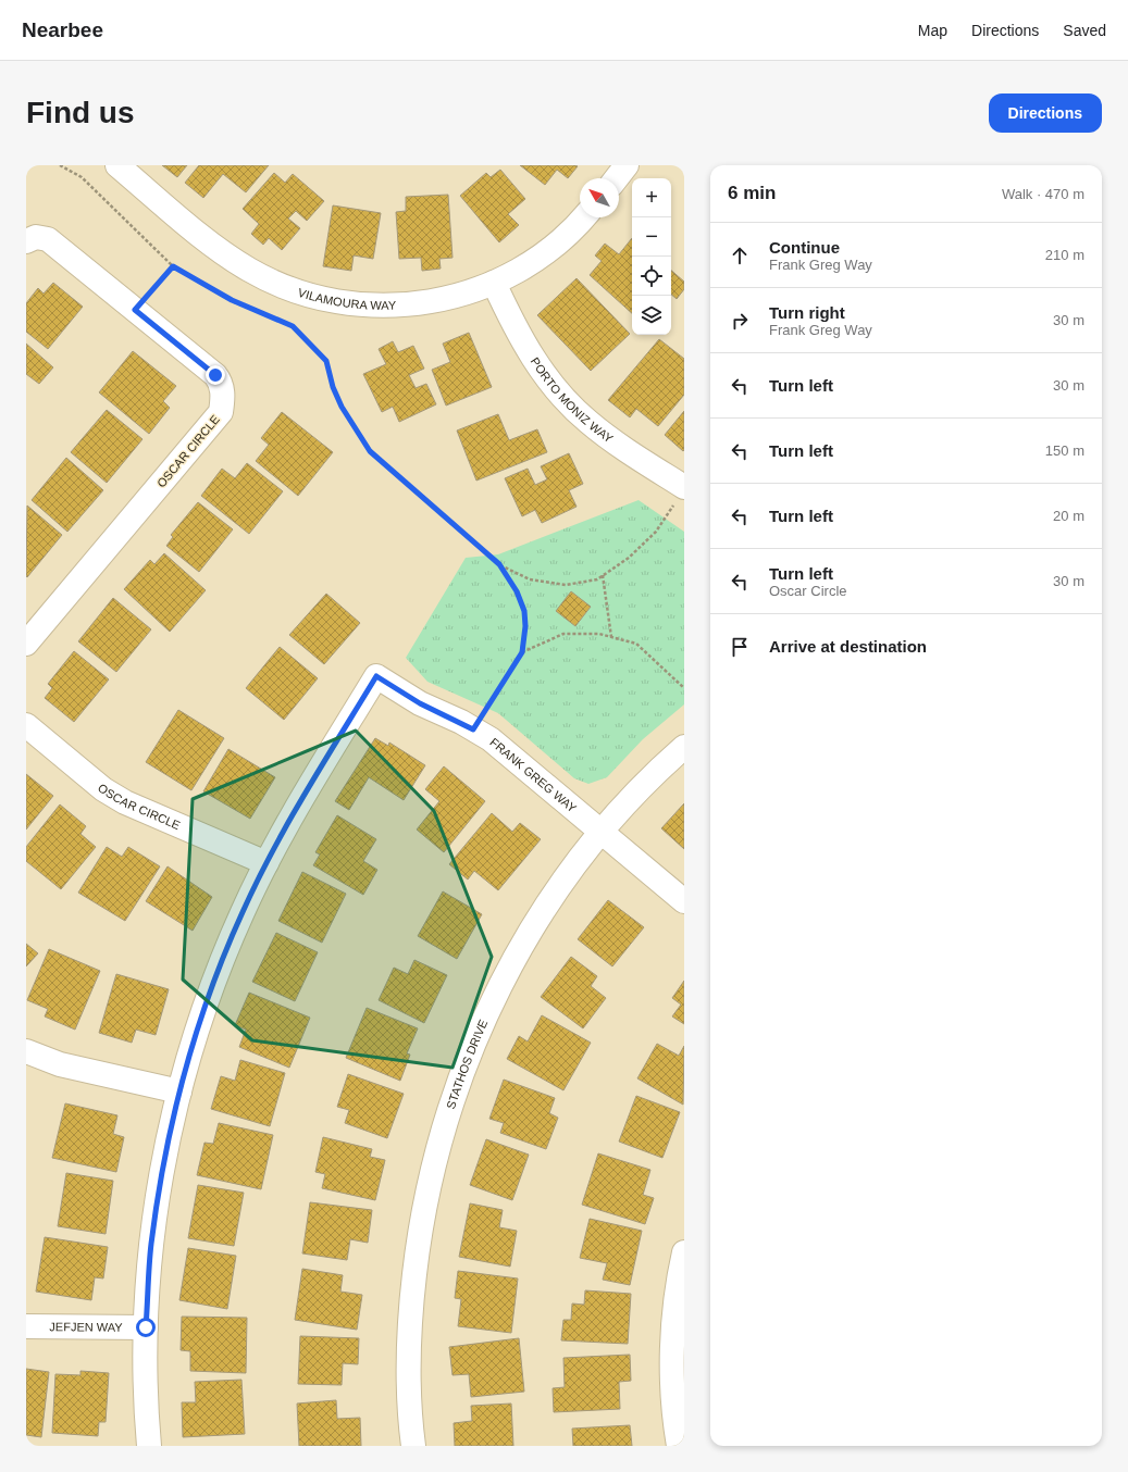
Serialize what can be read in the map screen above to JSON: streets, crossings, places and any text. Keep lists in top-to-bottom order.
{
  "streets": {
    "street": [
      "VILAMOURA WAY",
      "PORTO MONIZ WAY",
      "OSCAR CIRCLE",
      "FRANK GREG WAY",
      "STATHOS DRIVE",
      "JEFJEN WAY"
    ]
  },
  "crossings": [
    ["VILAMOURA WAY", "PORTO MONIZ WAY"],
    ["OSCAR CIRCLE", "FRANK GREG WAY"],
    ["FRANK GREG WAY", "STATHOS DRIVE"],
    ["FRANK GREG WAY", "JEFJEN WAY"]
  ],
  "north": "top left",
  "page": {
    "header": "Nearbee",
    "nav": ["Map", "Directions", "Saved"],
    "buttons": "Directions",
    "title": "Find us",
    "heading": ["6 min", "Walk · 470 m"],
    "map_buttons": ["+", "−"],
    "list": [
      ["Continue", "Frank Greg Way", "210 m"],
      ["Turn right", "Frank Greg Way", "30 m"],
      ["Turn left", "30 m"],
      ["Turn left", "150 m"],
      ["Turn left", "20 m"],
      ["Turn left", "Oscar Circle", "30 m"],
      "Arrive at destination"
    ]
  }
}
